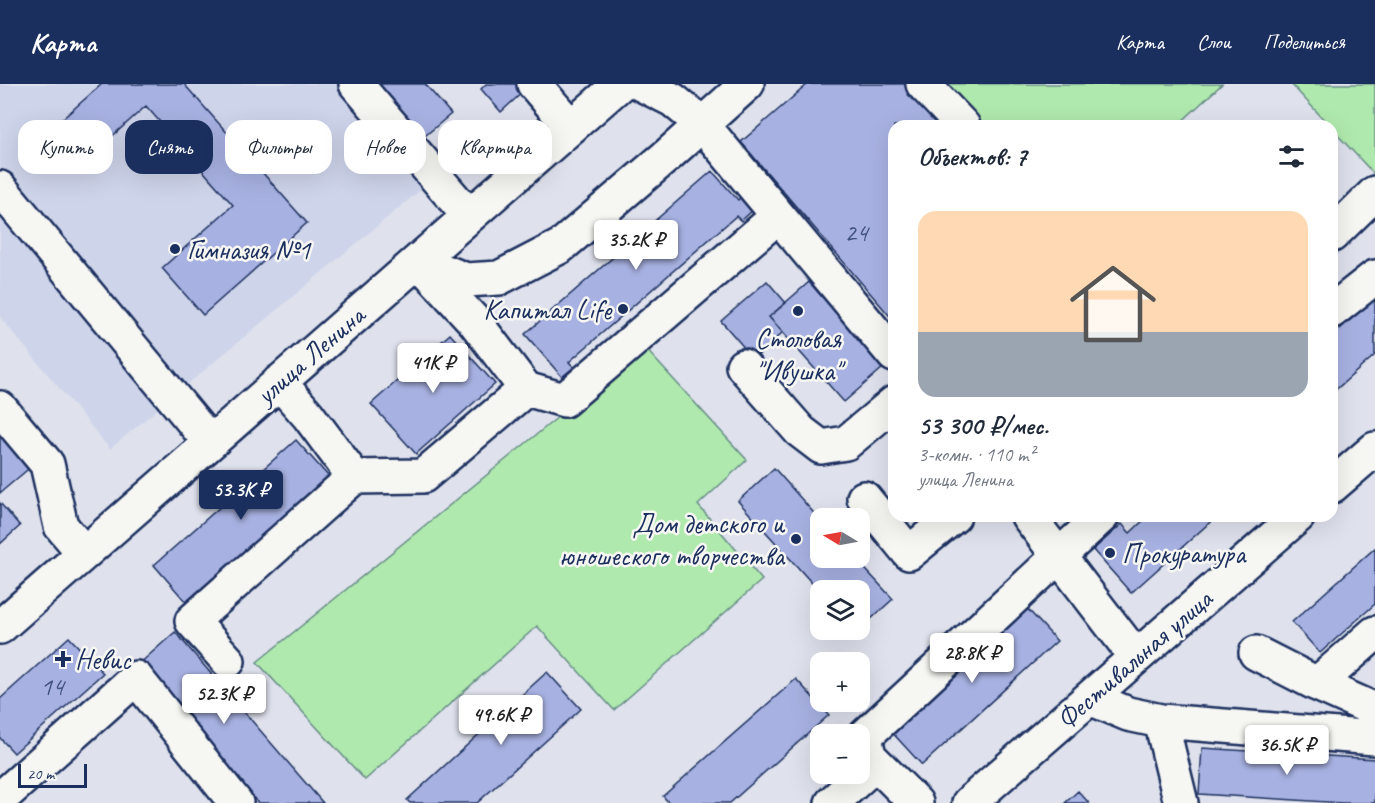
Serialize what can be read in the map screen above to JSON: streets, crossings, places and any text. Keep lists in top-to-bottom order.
{
  "streets": {
    "street": ["улица Ленина", "Фестивальная улица"]
  },
  "places": {
    "other": [
      "Гимназия №1",
      "Капитал Life",
      "Столовая \"Ивушка\"",
      "Дом детского и юношеского творчества",
      "Прокуратура"
    ],
    "health": ["Невис"]
  },
  "house_numbers": ["24", "14"],
  "scale_bar": "20 m",
  "north": "left",
  "page": {
    "header": "Карта",
    "nav": ["Карта", "Слои", "Поделиться"],
    "chip": [
      "Купить",
      "Снять",
      "Фильтры",
      "Новое",
      "Квартира"
    ],
    "heading": "Объектов: 7",
    "list": [
      {
        "name": "53 300 ₽/мес.",
        "note": "3-комн. · 110 m² · улица Ленина"
      }
    ],
    "price": [
      "35.2K ₽",
      "41K ₽",
      "53.3K ₽",
      "28.8K ₽",
      "52.3K ₽",
      "49.6K ₽",
      "36.5K ₽"
    ],
    "map_buttons": ["+", "−"],
    "scale": "20 m"
  }
}
